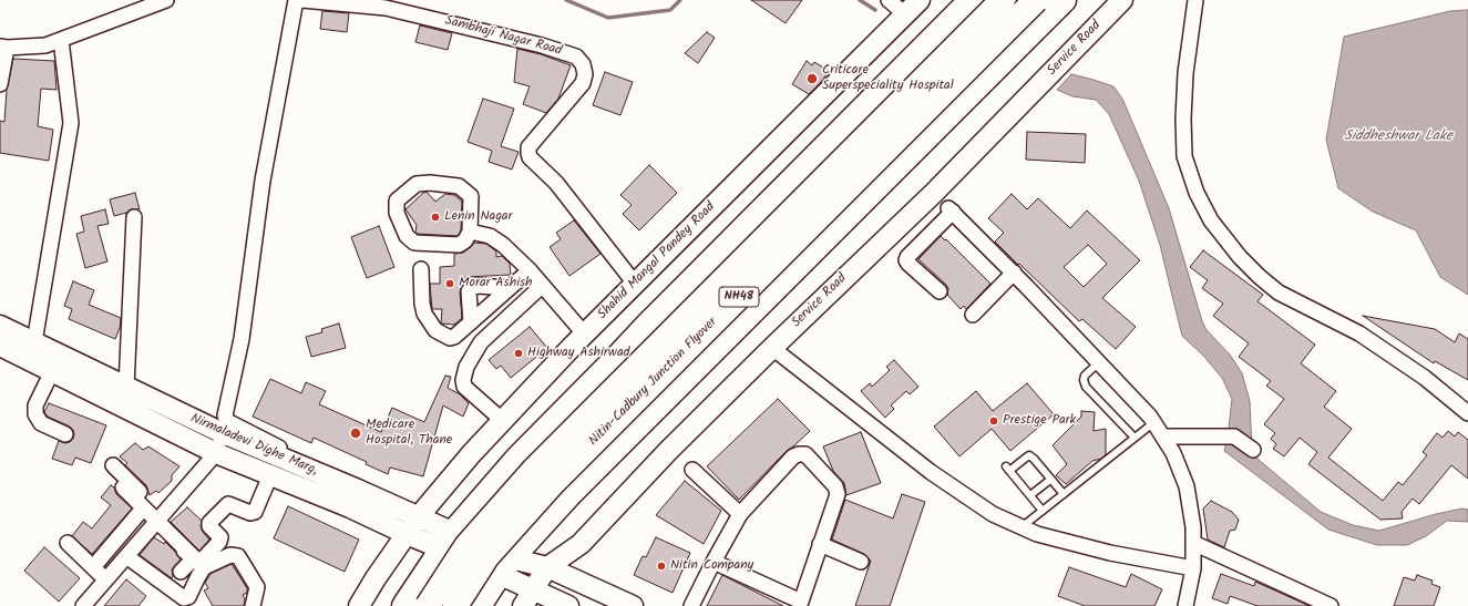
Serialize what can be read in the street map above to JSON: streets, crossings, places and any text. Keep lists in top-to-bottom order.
{
  "streets": {
    "highway": ["NH48", "Nitin-Cadbury Junction Flyover"],
    "street": [
      "Sambhaji Nagar Road",
      "Service Road",
      "Shahid Mangal Pandey Road",
      "Nirmaladevi Dighe Marg,"
    ]
  },
  "crossings": [
    ["Sambhaji Nagar Road", "Shahid Mangal Pandey Road"],
    ["Shahid Mangal Pandey Road", "Nirmaladevi Dighe Marg,"]
  ],
  "water": ["Siddheshwar Lake"],
  "places": [
    "Criticare Superspeciality Hospital",
    "Lenin Nagar",
    "Morar Ashish",
    "Highway Ashirwad",
    "Prestige Park",
    "Medicare Hospital, Thane",
    "Nitin Company"
  ]
}
